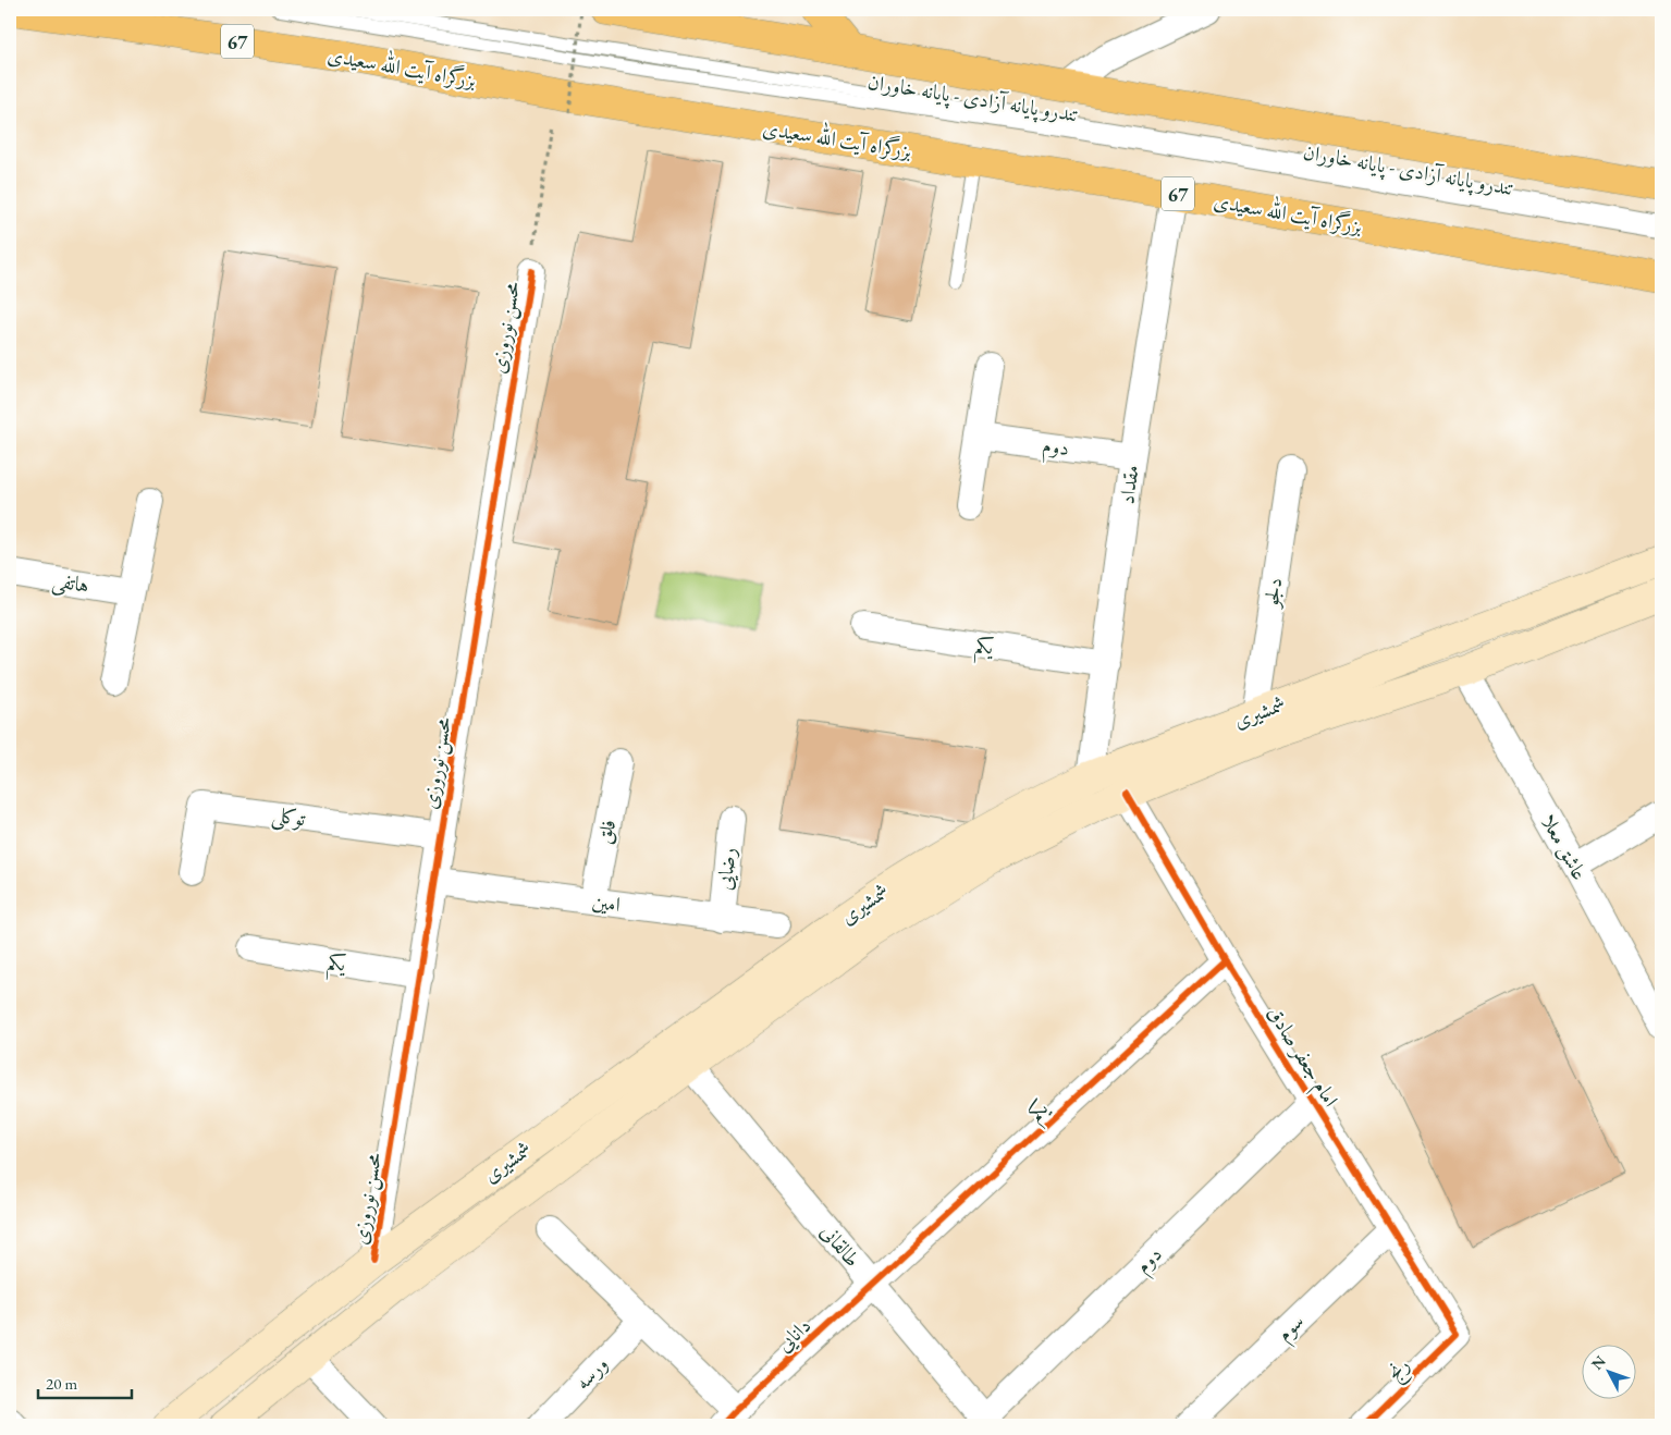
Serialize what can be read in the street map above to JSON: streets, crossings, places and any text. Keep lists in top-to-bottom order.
{
  "streets": {
    "highway": ["67", "بزرگراه آیت الله سعیدی"],
    "main road": ["شمشیری"],
    "street": [
      "محسن نوروزی",
      "دوم",
      "مقداد",
      "هاتفی",
      "دلجو",
      "یکم",
      "توکلی",
      "فلق",
      "عاشق معلا",
      "رضایی",
      "امین",
      "امام جعفر صادق",
      "طالقانی",
      "سوم",
      "دانایی",
      "رنج",
      "ورسه"
    ],
    "lane": ["تندرو پایانه آزادی - پایانه خاوران"]
  },
  "crossings": [
    ["بزرگراه آیت الله سعیدی", "مقداد"],
    ["محسن نوروزی", "یکم"],
    ["محسن نوروزی", "شمشیری"],
    ["محسن نوروزی", "توکلی"],
    ["محسن نوروزی", "امین"],
    ["دوم", "مقداد"],
    ["دوم", "امام جعفر صادق"],
    ["دوم", "طالقانی"],
    ["مقداد", "یکم"],
    ["مقداد", "شمشیری"],
    ["مقداد", "امام جعفر صادق"],
    ["دلجو", "شمشیری"],
    ["یکم", "امام جعفر صادق"],
    ["یکم", "طالقانی"],
    ["یکم", "دانایی"],
    ["شمشیری", "عاشق معلا"],
    ["شمشیری", "امام جعفر صادق"],
    ["شمشیری", "طالقانی"],
    ["فلق", "امین"],
    ["رضایی", "امین"],
    ["امام جعفر صادق", "سوم"],
    ["امام جعفر صادق", "رنج"],
    ["طالقانی", "دانایی"]
  ],
  "scale_bar": "20 m",
  "north": "top left"
}
